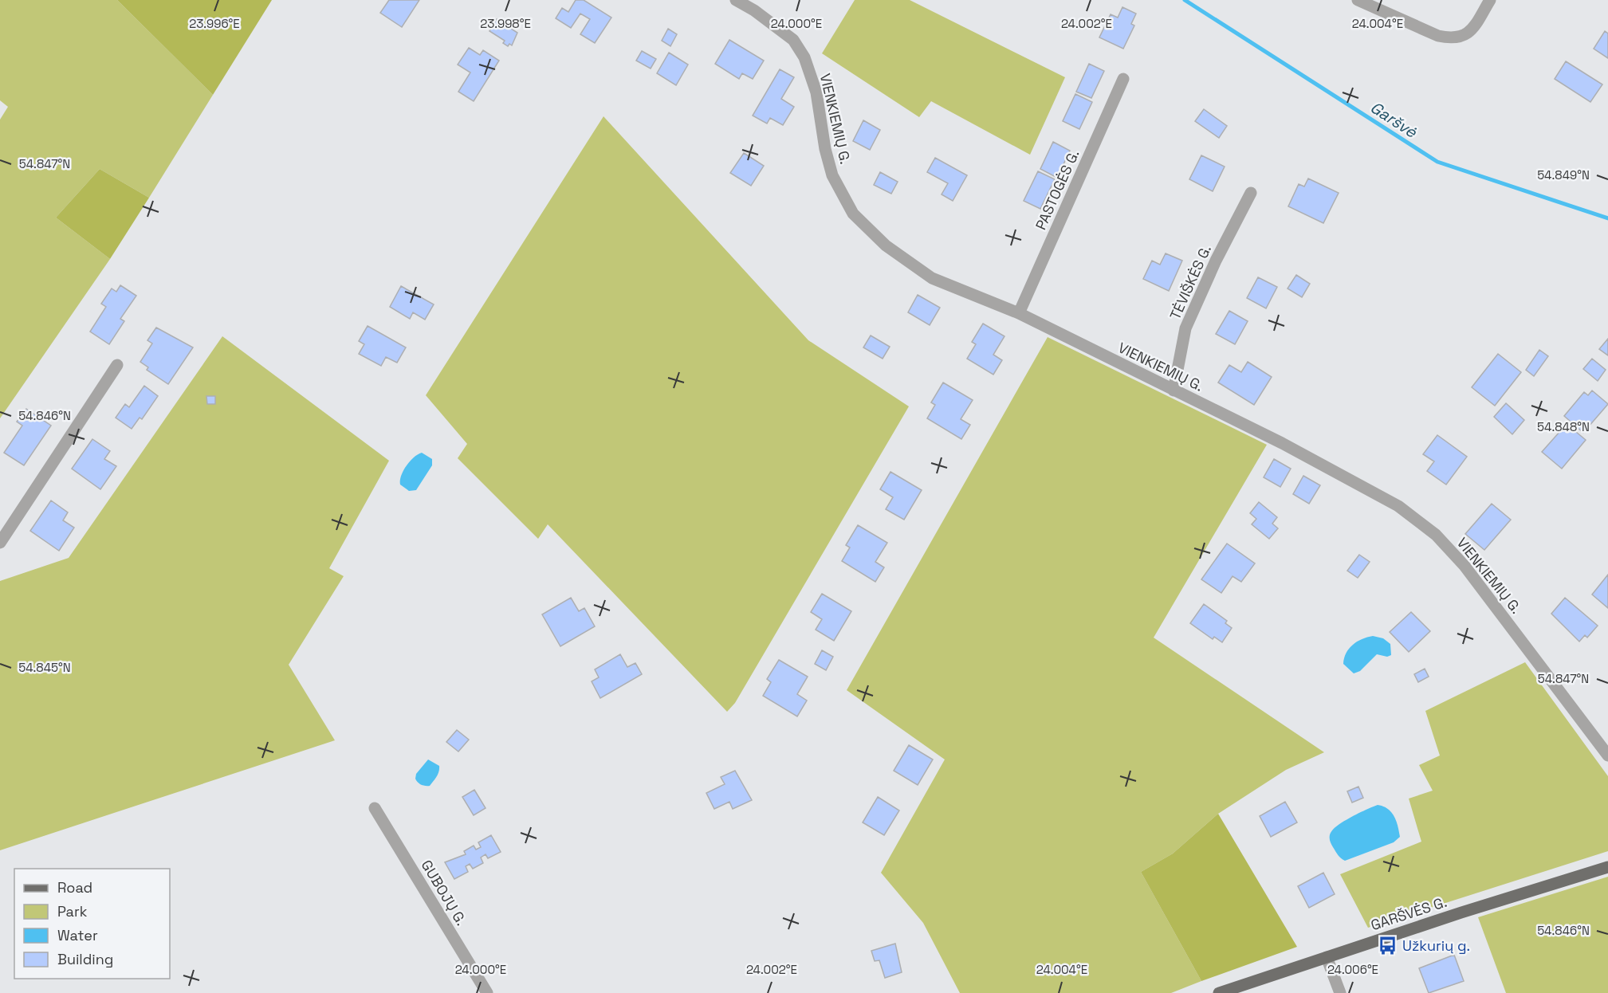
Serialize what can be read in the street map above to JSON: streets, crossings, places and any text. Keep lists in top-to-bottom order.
{
  "streets": {
    "main road": ["GARŠVĖS G."],
    "street": [
      "VIENKIEMIŲ G.",
      "PASTOGĖS G.",
      "TĖVIŠKĖS G.",
      "GUBOJŲ G."
    ]
  },
  "crossings": [
    ["VIENKIEMIŲ G.", "PASTOGĖS G."],
    ["VIENKIEMIŲ G.", "TĖVIŠKĖS G."]
  ],
  "water": ["Garšvė"],
  "places": {
    "bus stop": ["Užkurių g."]
  },
  "legend": [
    "Road",
    "Park",
    "Water",
    "Building"
  ],
  "coordinates": [
    "23.996°E",
    "23.998°E",
    "24.000°E",
    "24.002°E",
    "24.004°E",
    "54.847°N",
    "54.849°N",
    "54.846°N",
    "54.848°N",
    "54.845°N",
    "24.006°E"
  ]
}
